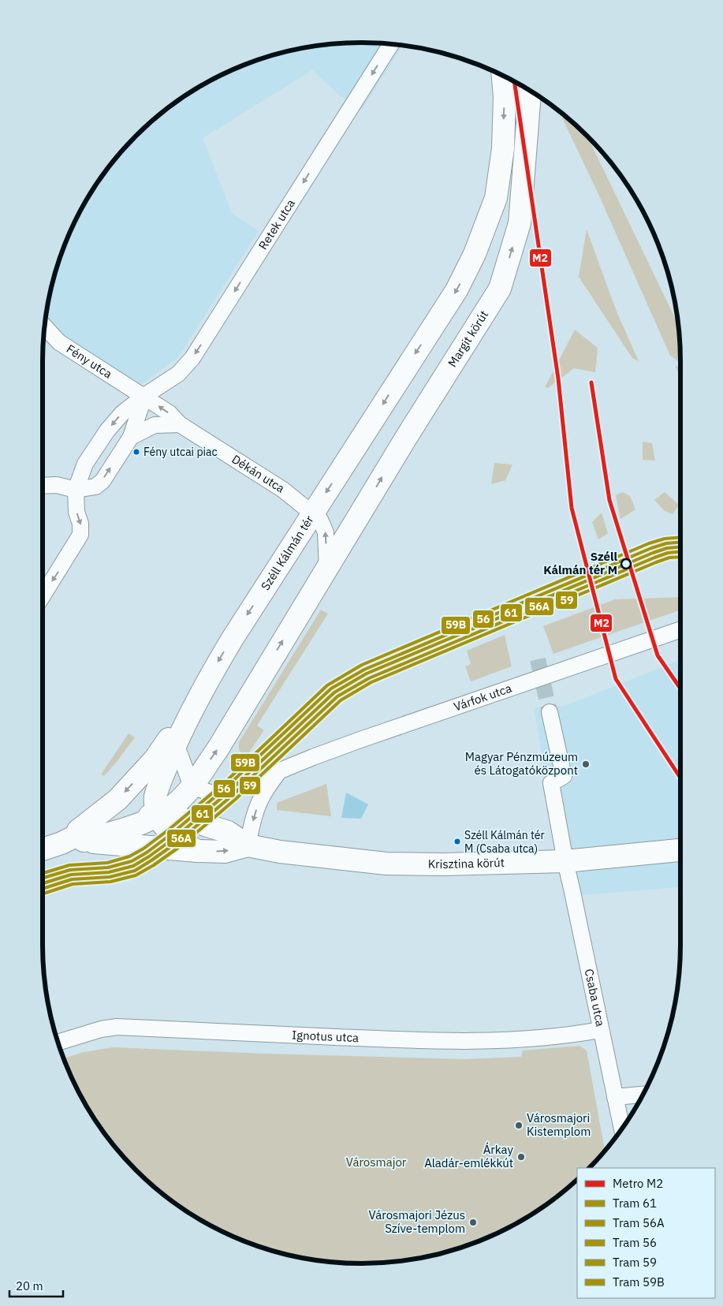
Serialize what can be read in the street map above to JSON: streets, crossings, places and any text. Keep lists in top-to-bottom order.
{
  "streets": {
    "main road": ["Margit körút", "Széll Kálmán tér", "Krisztina körút"],
    "street": [
      "Retek utca",
      "Fény utca",
      "Dékán utca",
      "Várfok utca",
      "Csaba utca",
      "Ignotus utca"
    ]
  },
  "crossings": [
    ["Retek utca", "Fény utca"],
    ["Retek utca", "Dékán utca"],
    ["Margit körút", "Széll Kálmán tér"],
    ["Fény utca", "Dékán utca"],
    ["Dékán utca", "Széll Kálmán tér"],
    ["Széll Kálmán tér", "Krisztina körút"],
    ["Krisztina körút", "Csaba utca"],
    ["Csaba utca", "Ignotus utca"]
  ],
  "one_way": ["Retek utca"],
  "parks": ["Városmajor"],
  "places": [
    "Fény utcai piac",
    "Széll Kálmán tér M",
    "Magyar Pénzmúzeum és Látogatóközpont",
    "Széll Kálmán tér M (Csaba utca)",
    "Városmajori Kistemplom",
    "Árkay Aladár-emlékkút",
    "Városmajori Jézus Szíve-templom"
  ],
  "lines": [
    "metro line M2",
    "tram line 59B",
    "tram line 56",
    "tram line 61",
    "tram line 56A",
    "tram line 59"
  ],
  "legend": [
    "Metro M2",
    "Tram 61",
    "Tram 56A",
    "Tram 56",
    "Tram 59",
    "Tram 59B"
  ],
  "scale_bar": "20 m"
}
